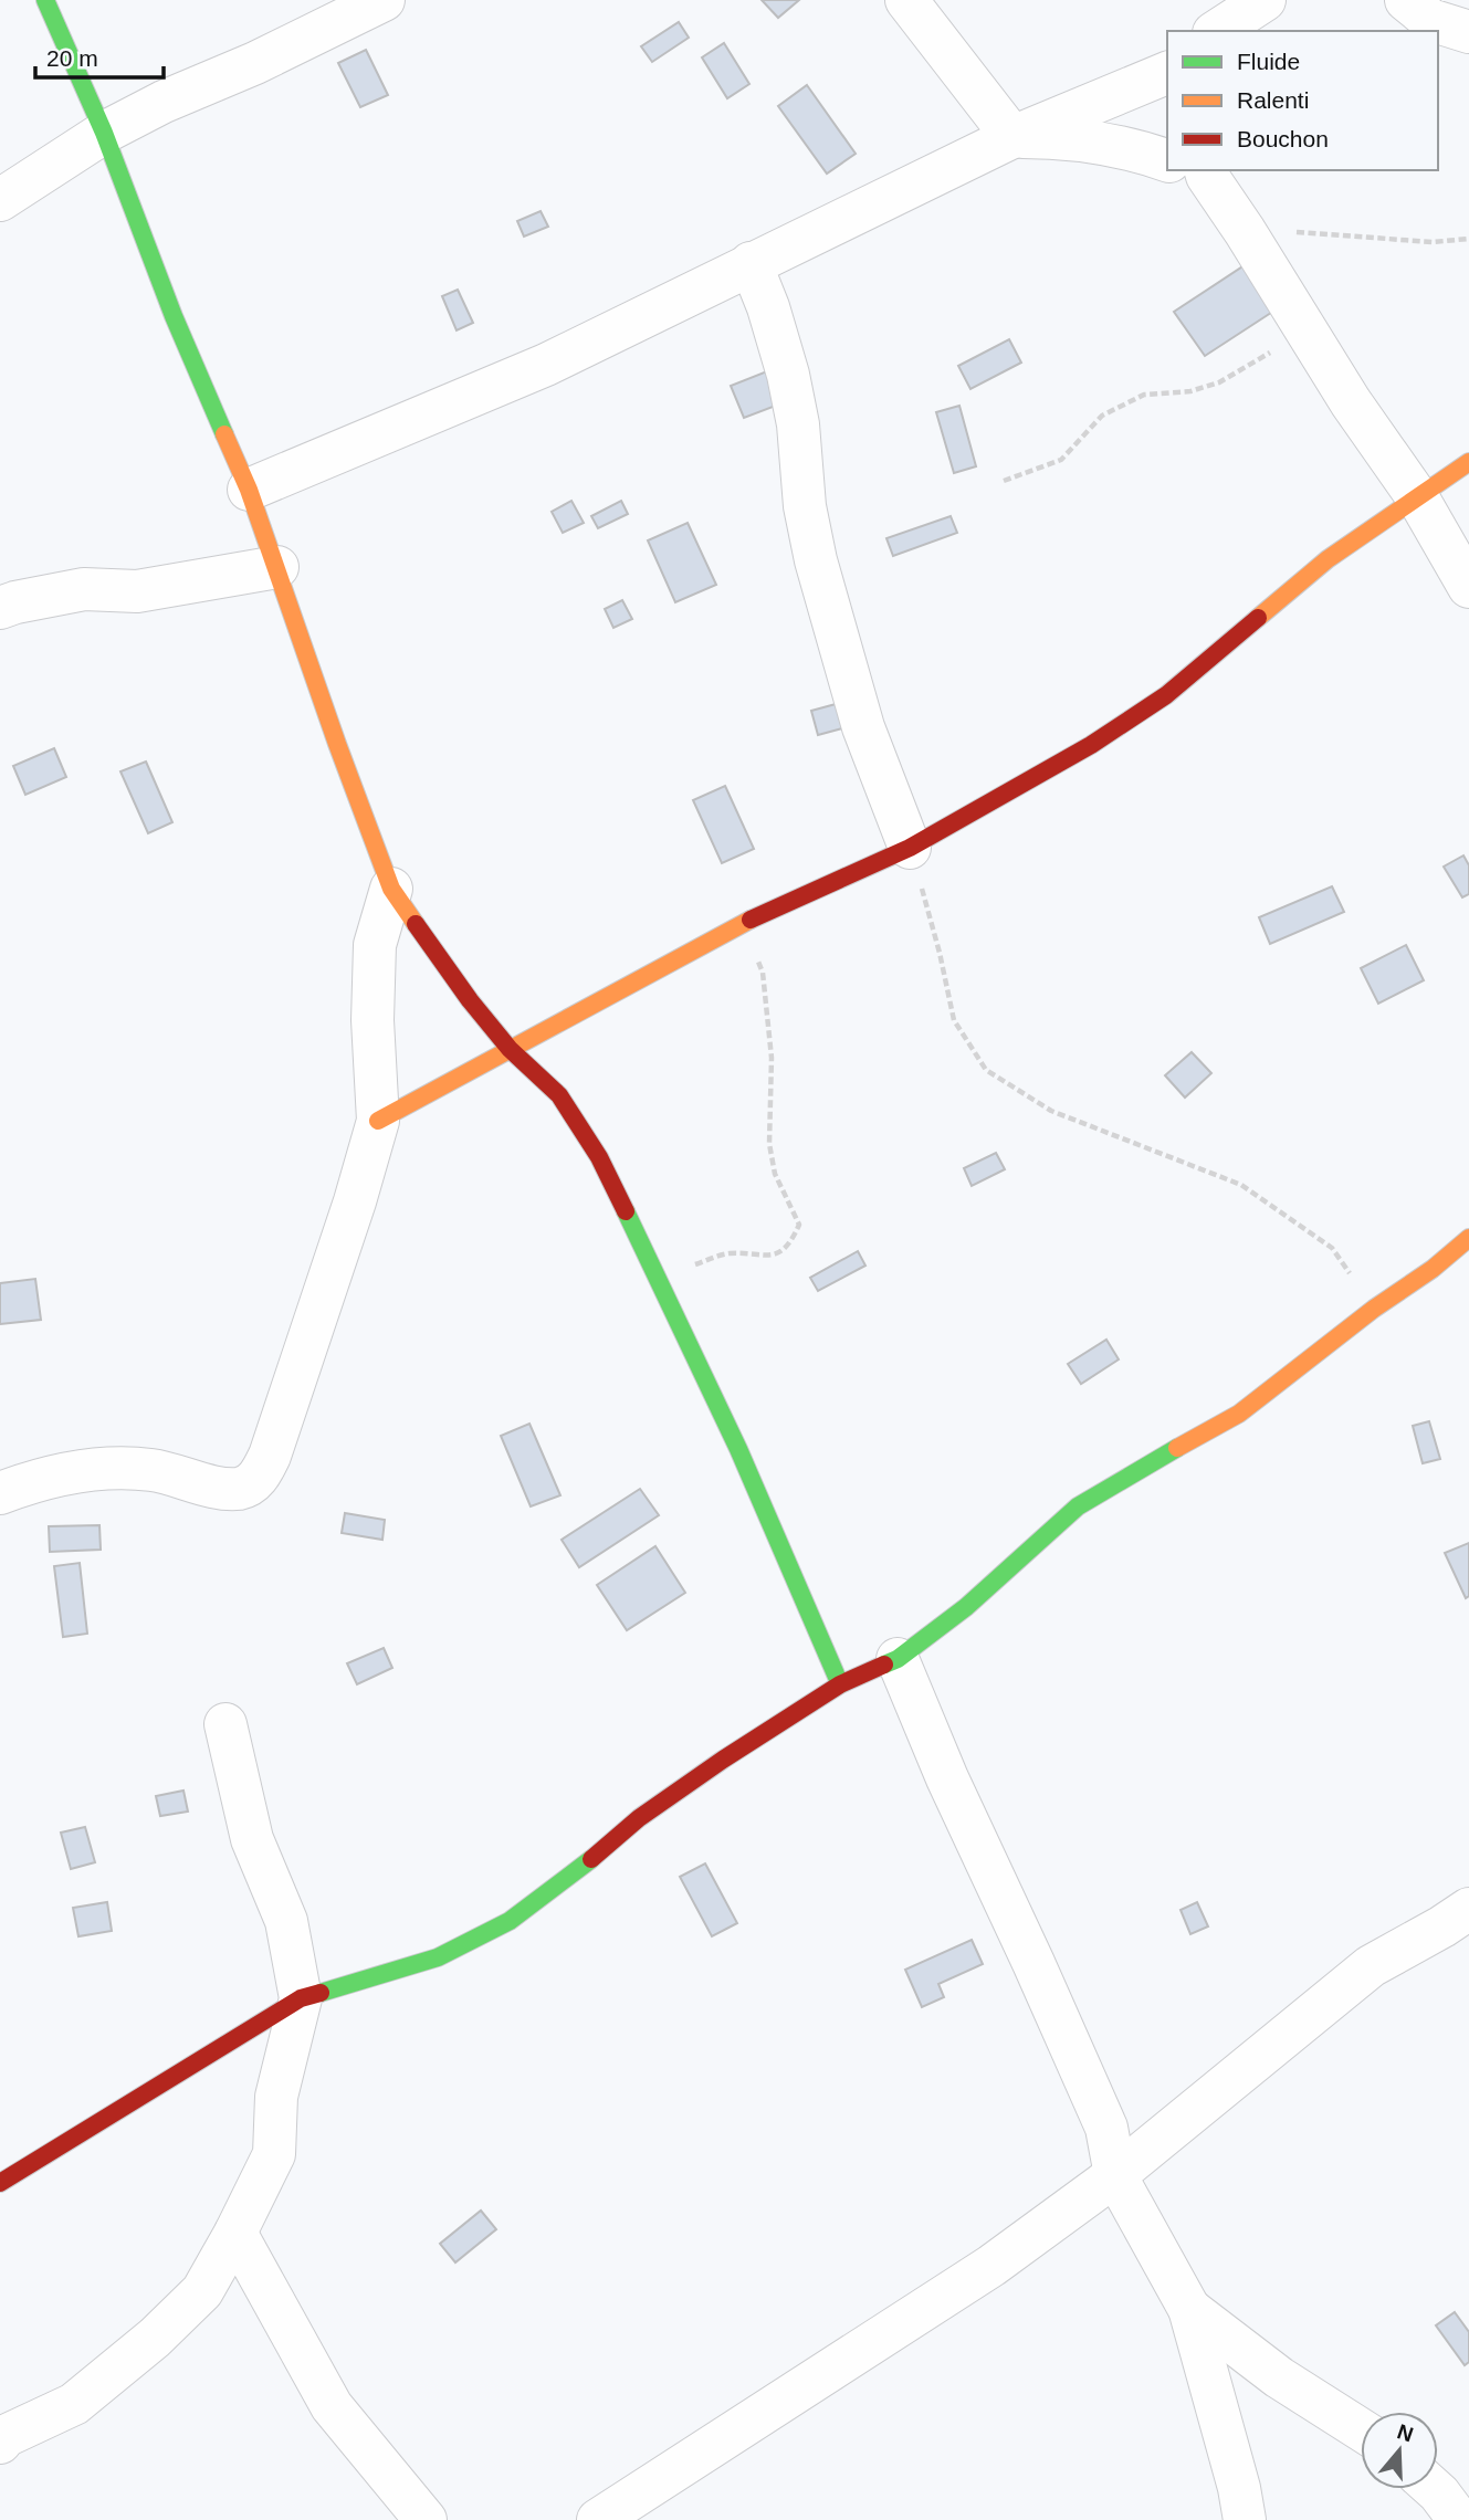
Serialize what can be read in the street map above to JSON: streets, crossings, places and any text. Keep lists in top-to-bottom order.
{
  "legend": ["Fluide", "Ralenti", "Bouchon"],
  "scale_bar": "20 m",
  "north": "top"
}
